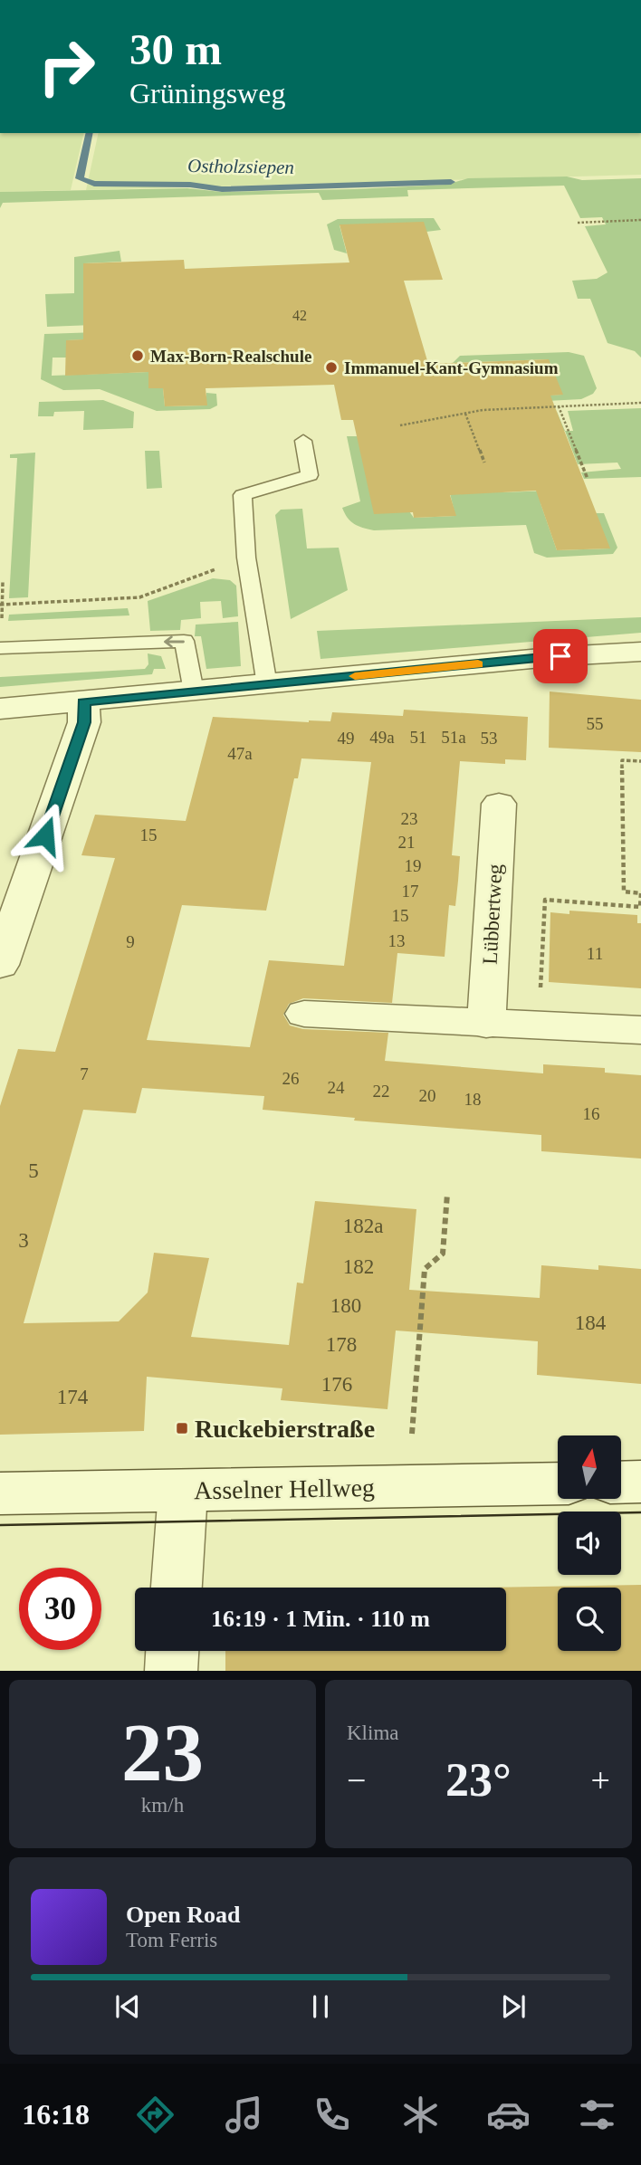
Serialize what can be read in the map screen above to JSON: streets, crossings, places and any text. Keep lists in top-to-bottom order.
{
  "streets": {
    "street": ["Lübbertweg", "Asselner Hellweg"]
  },
  "water": ["Ostholzsiepen"],
  "places": {
    "other": ["Max-Born-Realschule", "Immanuel-Kant-Gymnasium"],
    "transit": ["Ruckebierstraße"]
  },
  "house_numbers": [
    "42",
    "55",
    "49a",
    "51",
    "51a",
    "49",
    "53",
    "47a",
    "23",
    "15",
    "21",
    "19",
    "17",
    "15",
    "13",
    "9",
    "11",
    "7",
    "26",
    "24",
    "22",
    "20",
    "18",
    "16",
    "5",
    "182a",
    "3",
    "182",
    "180",
    "184",
    "178",
    "176",
    "174"
  ],
  "north": "top",
  "page": {
    "turn": ["30 m", "Grüningsweg"],
    "limit": "30",
    "trip": "16:19 · 1 Min. · 110 m",
    "tile": [
      ["23", "km/h"],
      "Klima"
    ],
    "heat": ["−", "23°", "+"],
    "song": ["Open Road", "Tom Ferris"],
    "tabs": "16:18"
  }
}
